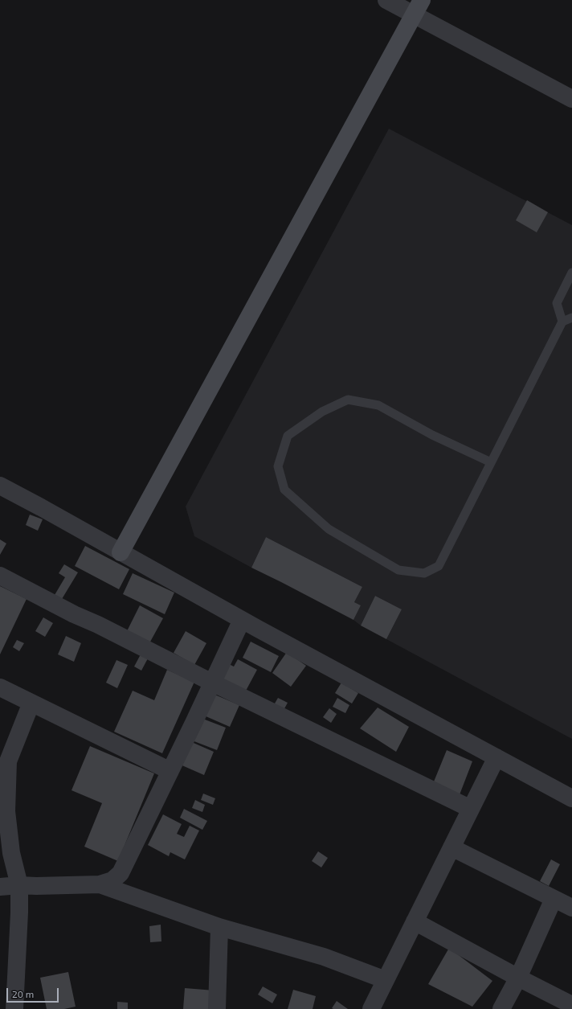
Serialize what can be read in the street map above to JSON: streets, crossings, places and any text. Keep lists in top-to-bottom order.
{
  "scale_bar": "20 m"
}
